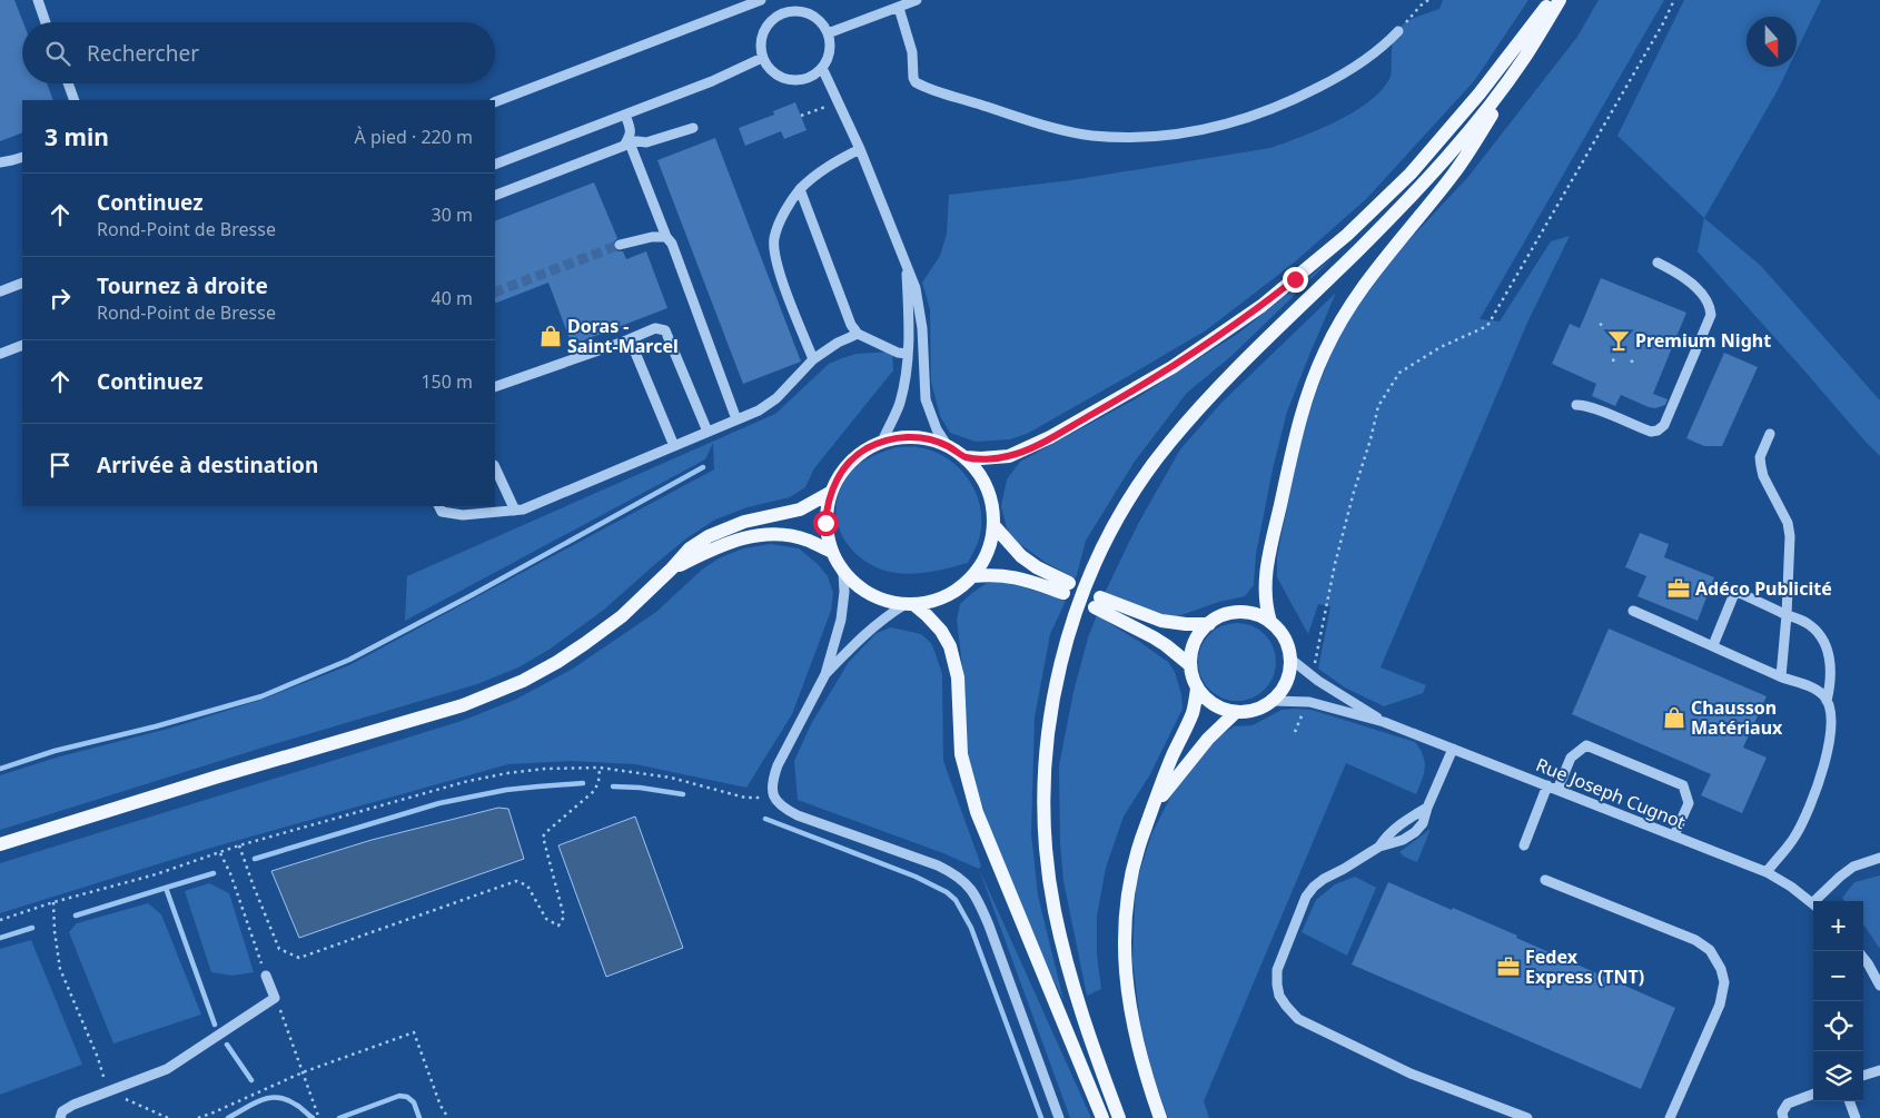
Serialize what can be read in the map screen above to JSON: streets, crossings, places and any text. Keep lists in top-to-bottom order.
{
  "streets": {
    "street": ["Rue Joseph Cugnot"]
  },
  "places": {
    "shop": ["Doras - Saint-Marcel", "Chausson Matériaux"],
    "bar": ["Premium Night"],
    "office": ["Adéco Publicité", "Fedex Express (TNT)"]
  },
  "north": "bottom",
  "page": {
    "search": "Rechercher",
    "heading": ["3 min", "À pied · 220 m"],
    "list": [
      ["Continuez", "Rond-Point de Bresse", "30 m"],
      ["Tournez à droite", "Rond-Point de Bresse", "40 m"],
      ["Continuez", "150 m"],
      "Arrivée à destination"
    ],
    "map_buttons": ["+", "−"]
  }
}
